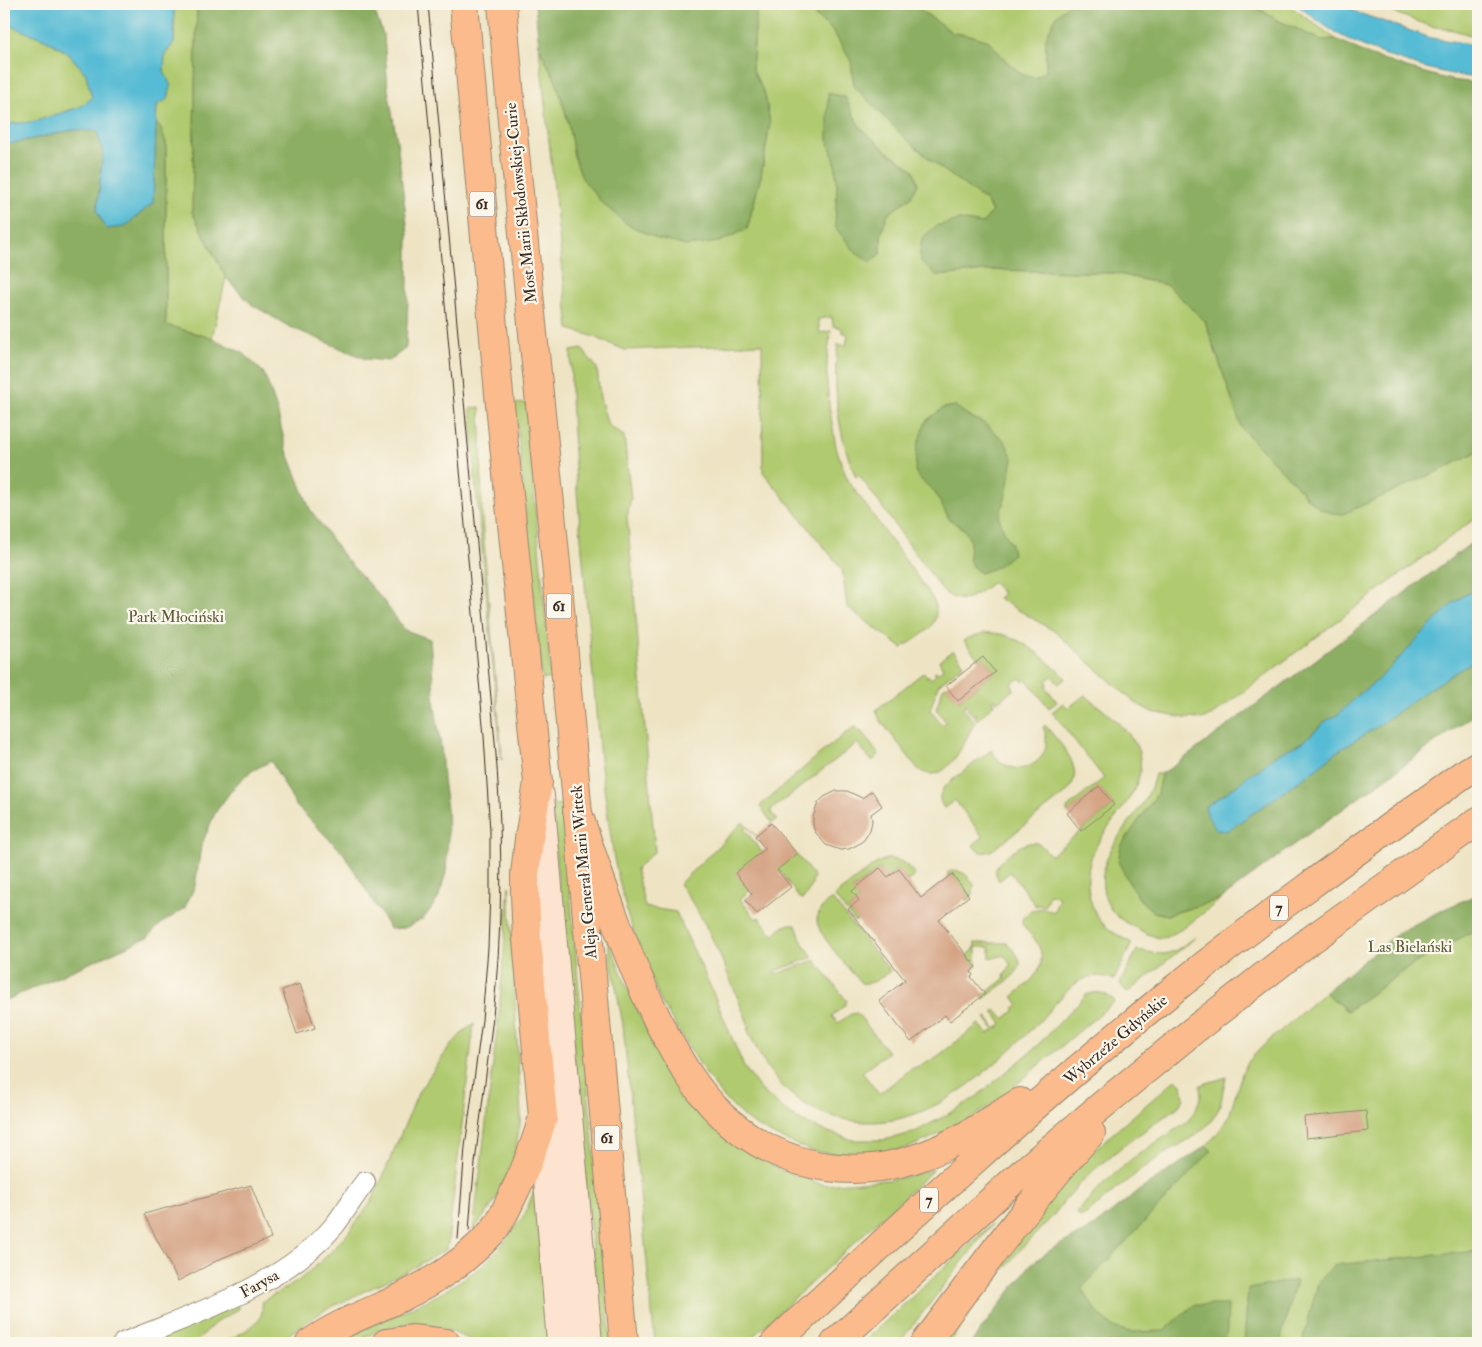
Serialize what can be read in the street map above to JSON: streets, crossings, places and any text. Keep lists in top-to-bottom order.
{
  "streets": {
    "main road": [
      "Most Marii Skłodowskiej-Curie",
      "61",
      "Aleja Generał Marii Wittek",
      "7",
      "Wybrzeże Gdyńskie"
    ],
    "street": ["Farysa"]
  },
  "crossings": [
    ["Most Marii Skłodowskiej-Curie", "Aleja Generał Marii Wittek"]
  ],
  "parks": ["Park Młociński", "Las Bielański"]
}
